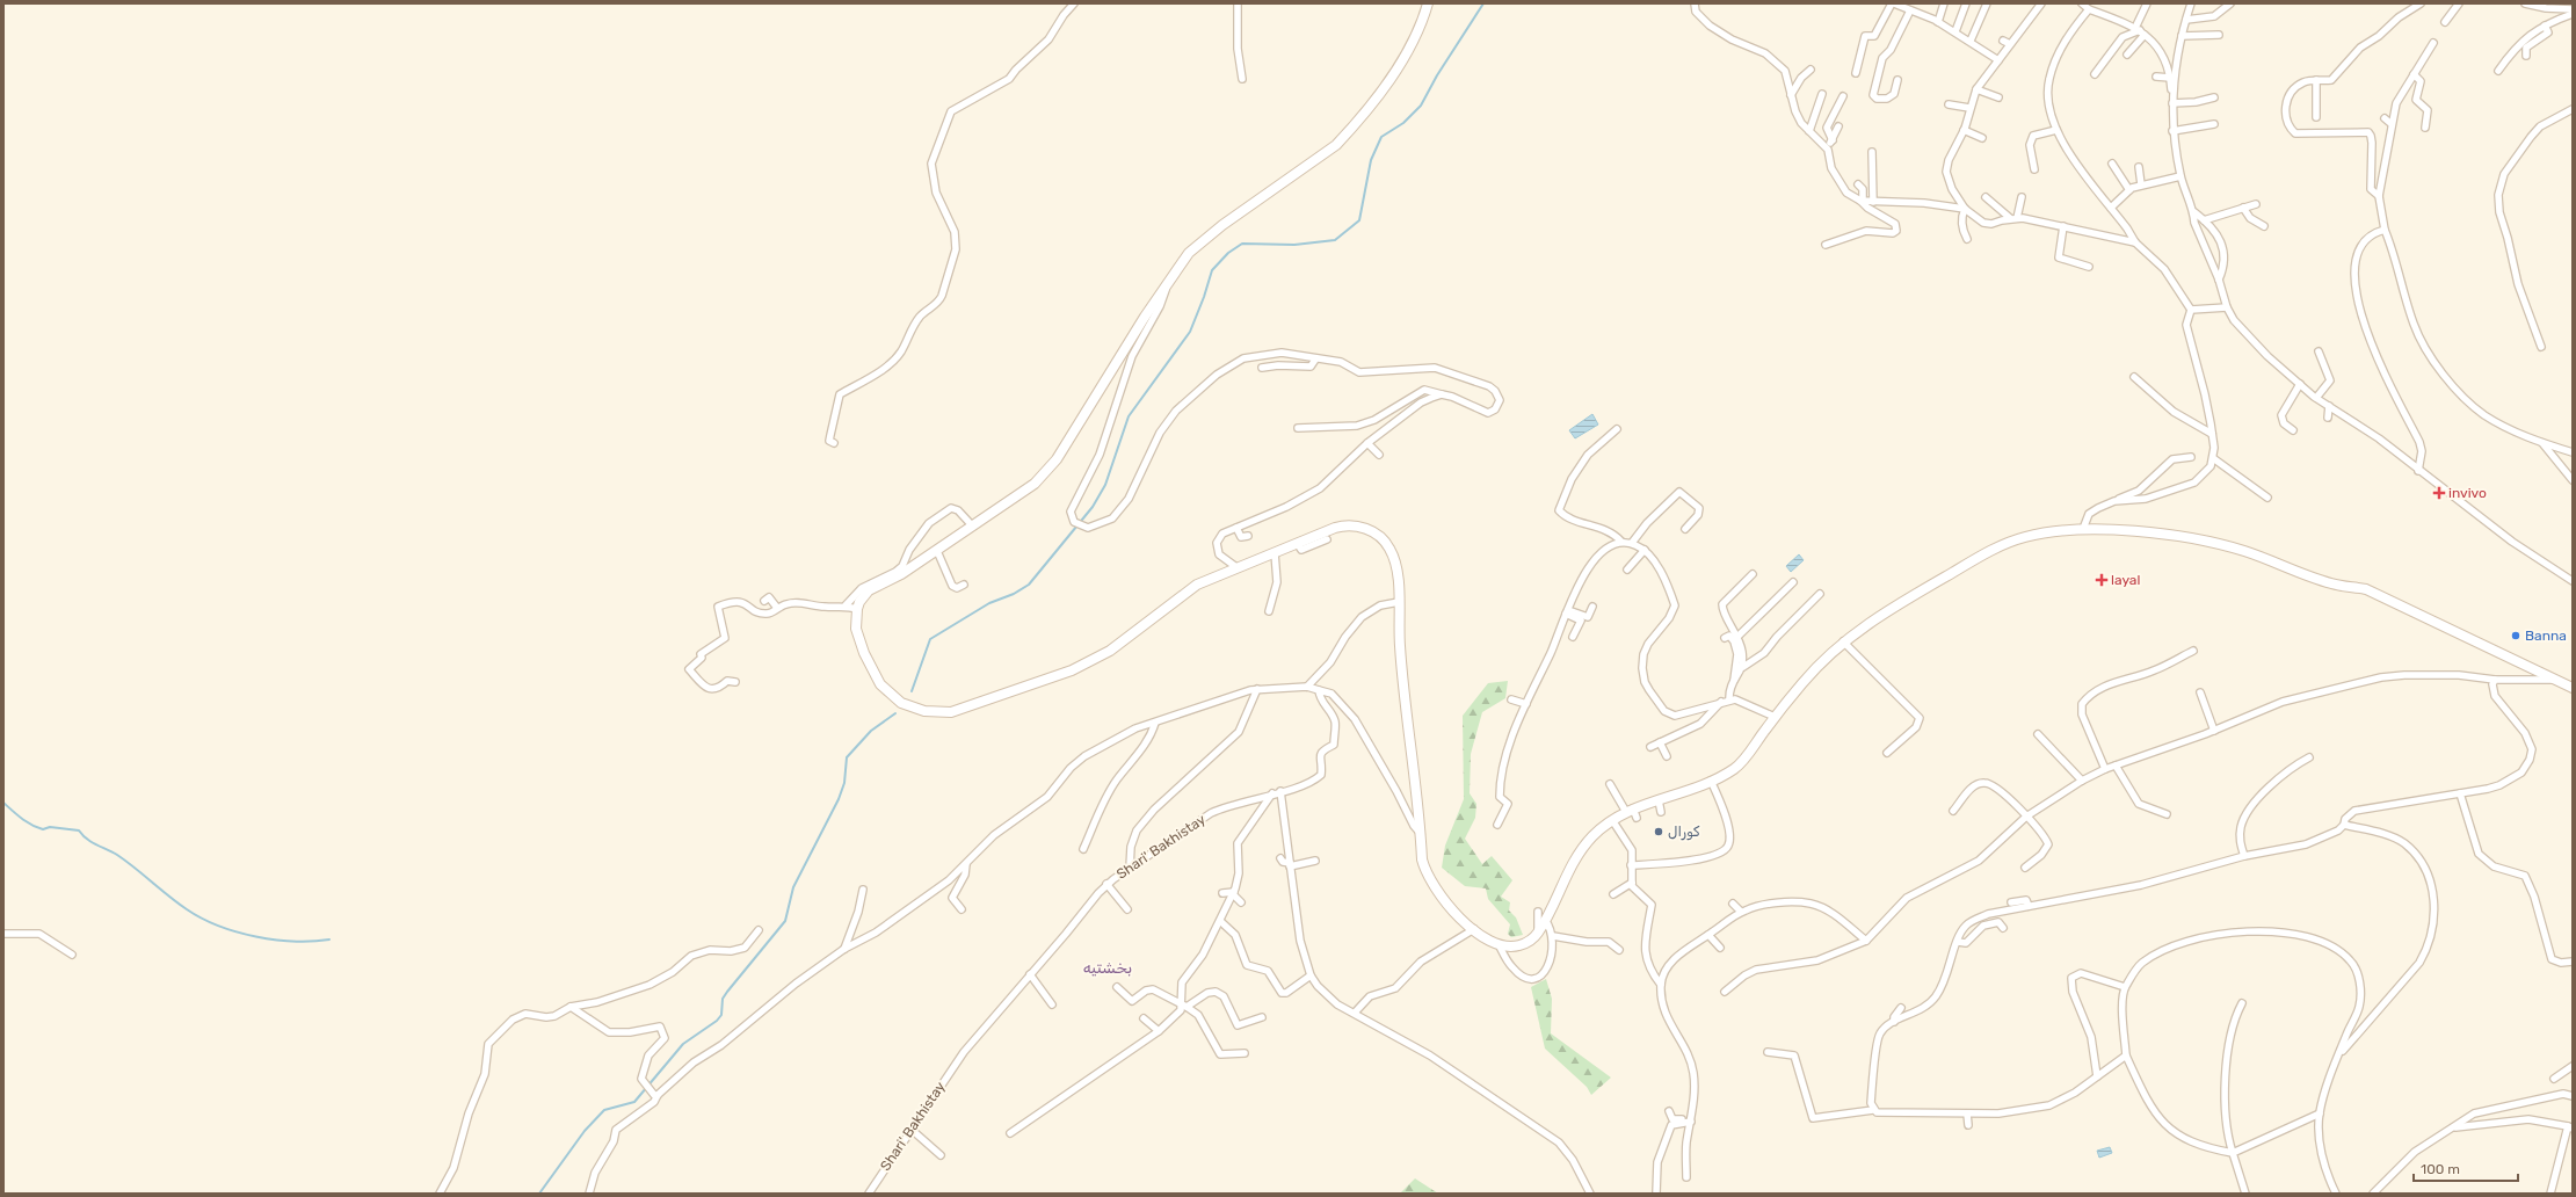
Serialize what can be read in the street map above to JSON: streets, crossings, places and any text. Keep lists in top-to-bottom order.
{
  "streets": {
    "street": ["Shari' Bakhistay"]
  },
  "districts": ["بخشتيه"],
  "places": {
    "health": ["invivo", "layal"],
    "other": ["Banna", "كورال"]
  },
  "scale_bar": "100 m"
}
